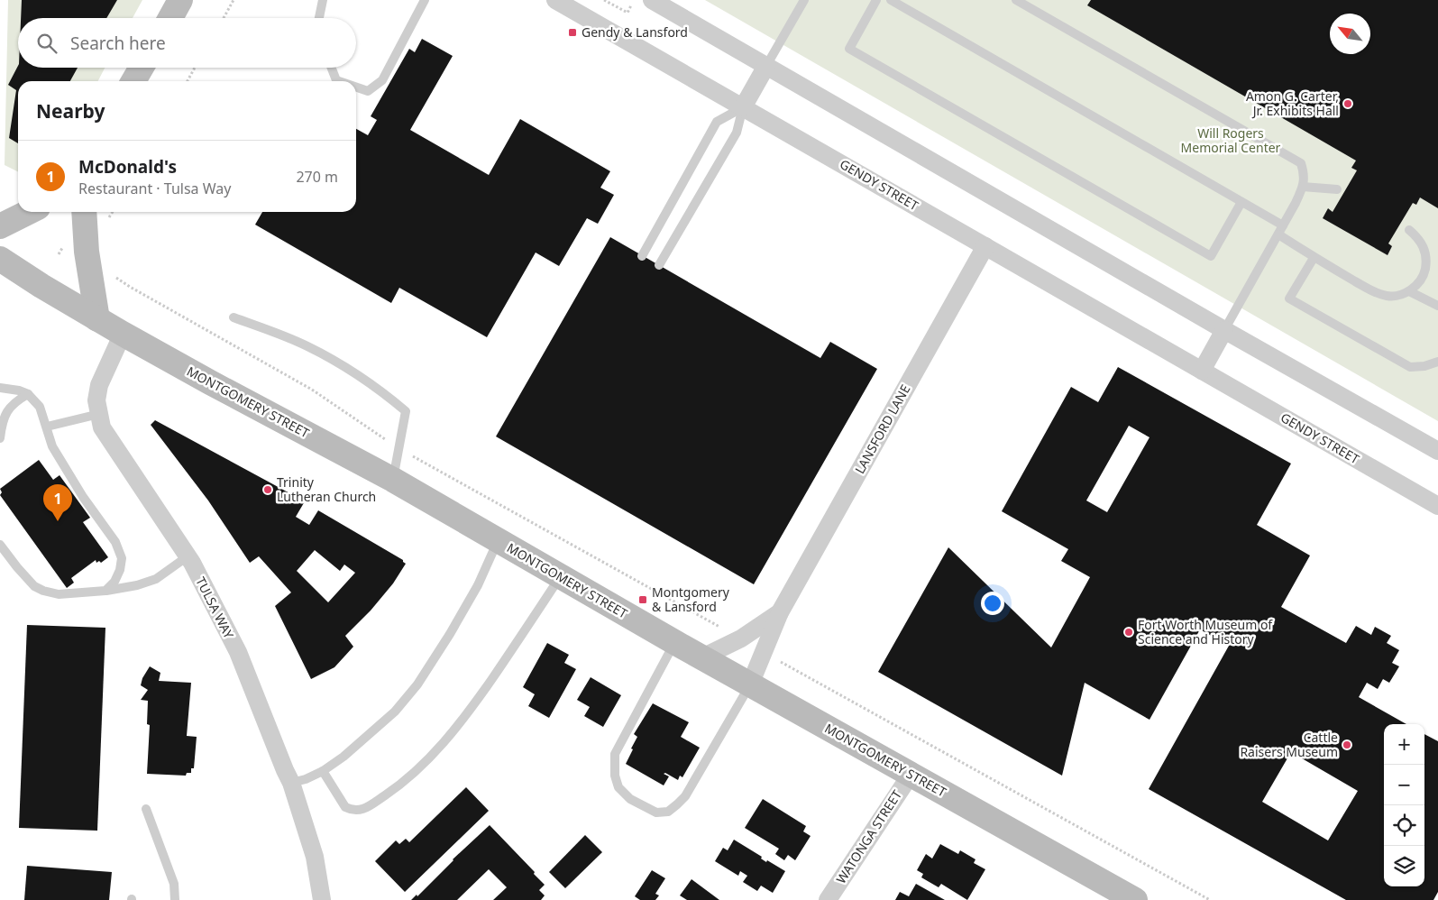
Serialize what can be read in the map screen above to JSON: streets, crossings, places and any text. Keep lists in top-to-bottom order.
{
  "streets": {
    "main road": ["MONTGOMERY STREET"],
    "street": [
      "GENDY STREET",
      "LANSFORD LANE",
      "TULSA WAY",
      "WATONGA STREET"
    ]
  },
  "crossings": [
    ["GENDY STREET", "LANSFORD LANE"],
    ["MONTGOMERY STREET", "LANSFORD LANE"],
    ["MONTGOMERY STREET", "TULSA WAY"],
    ["MONTGOMERY STREET", "WATONGA STREET"]
  ],
  "parks": ["Will Rogers Memorial Center"],
  "places": {
    "transit": ["Gendy & Lansford", "Montgomery & Lansford"],
    "other": [
      "Amon G. Carter, Jr. Exhibits Hall",
      "Trinity Lutheran Church",
      "Fort Worth Museum of Science and History",
      "Cattle Raisers Museum"
    ]
  },
  "north": "top left",
  "page": {
    "search": "Search here",
    "heading": "Nearby",
    "list": [
      {
        "mark": "1",
        "name": "McDonald's",
        "note": "Restaurant · Tulsa Way",
        "value": "270 m"
      }
    ],
    "pins": "1",
    "map_buttons": ["+", "−"]
  }
}
